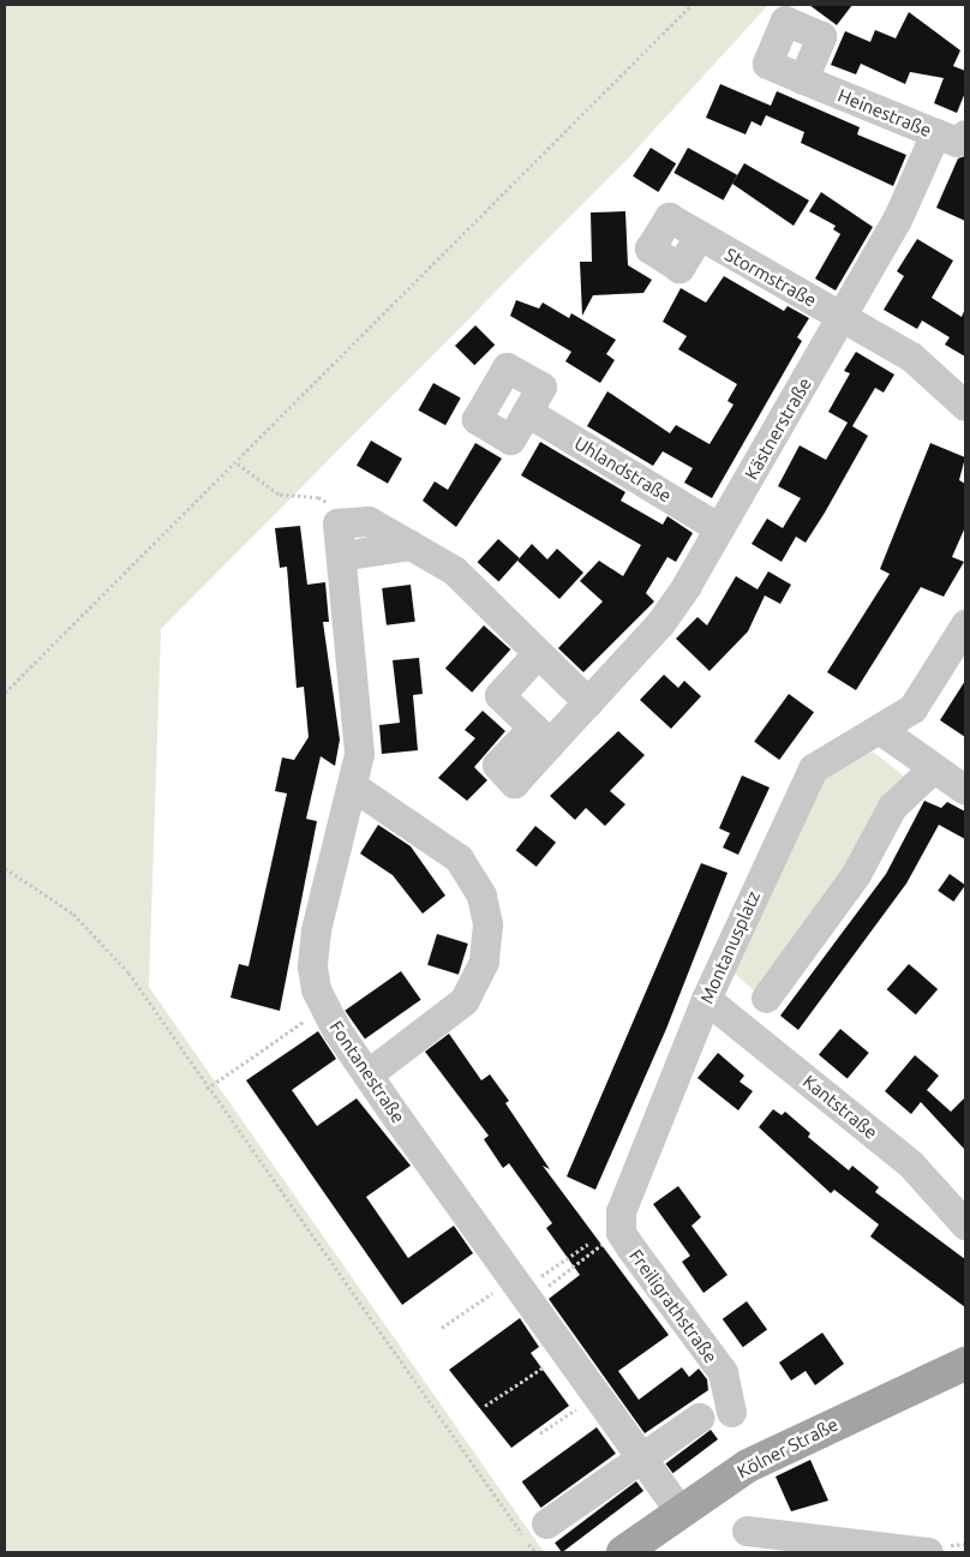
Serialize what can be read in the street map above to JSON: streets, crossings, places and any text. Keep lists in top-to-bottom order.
{
  "streets": {
    "main road": ["Kölner Straße"],
    "street": [
      "Heinestraße",
      "Stormstraße",
      "Kästnerstraße",
      "Uhlandstraße",
      "Montanusplatz",
      "Fontanestraße",
      "Kantstraße",
      "Freiligrathstraße"
    ]
  },
  "crossings": [
    ["Heinestraße", "Kästnerstraße"],
    ["Stormstraße", "Kästnerstraße"],
    ["Kästnerstraße", "Uhlandstraße"],
    ["Montanusplatz", "Kantstraße"],
    ["Montanusplatz", "Freiligrathstraße"],
    ["Fontanestraße", "Kölner Straße"]
  ]
}
